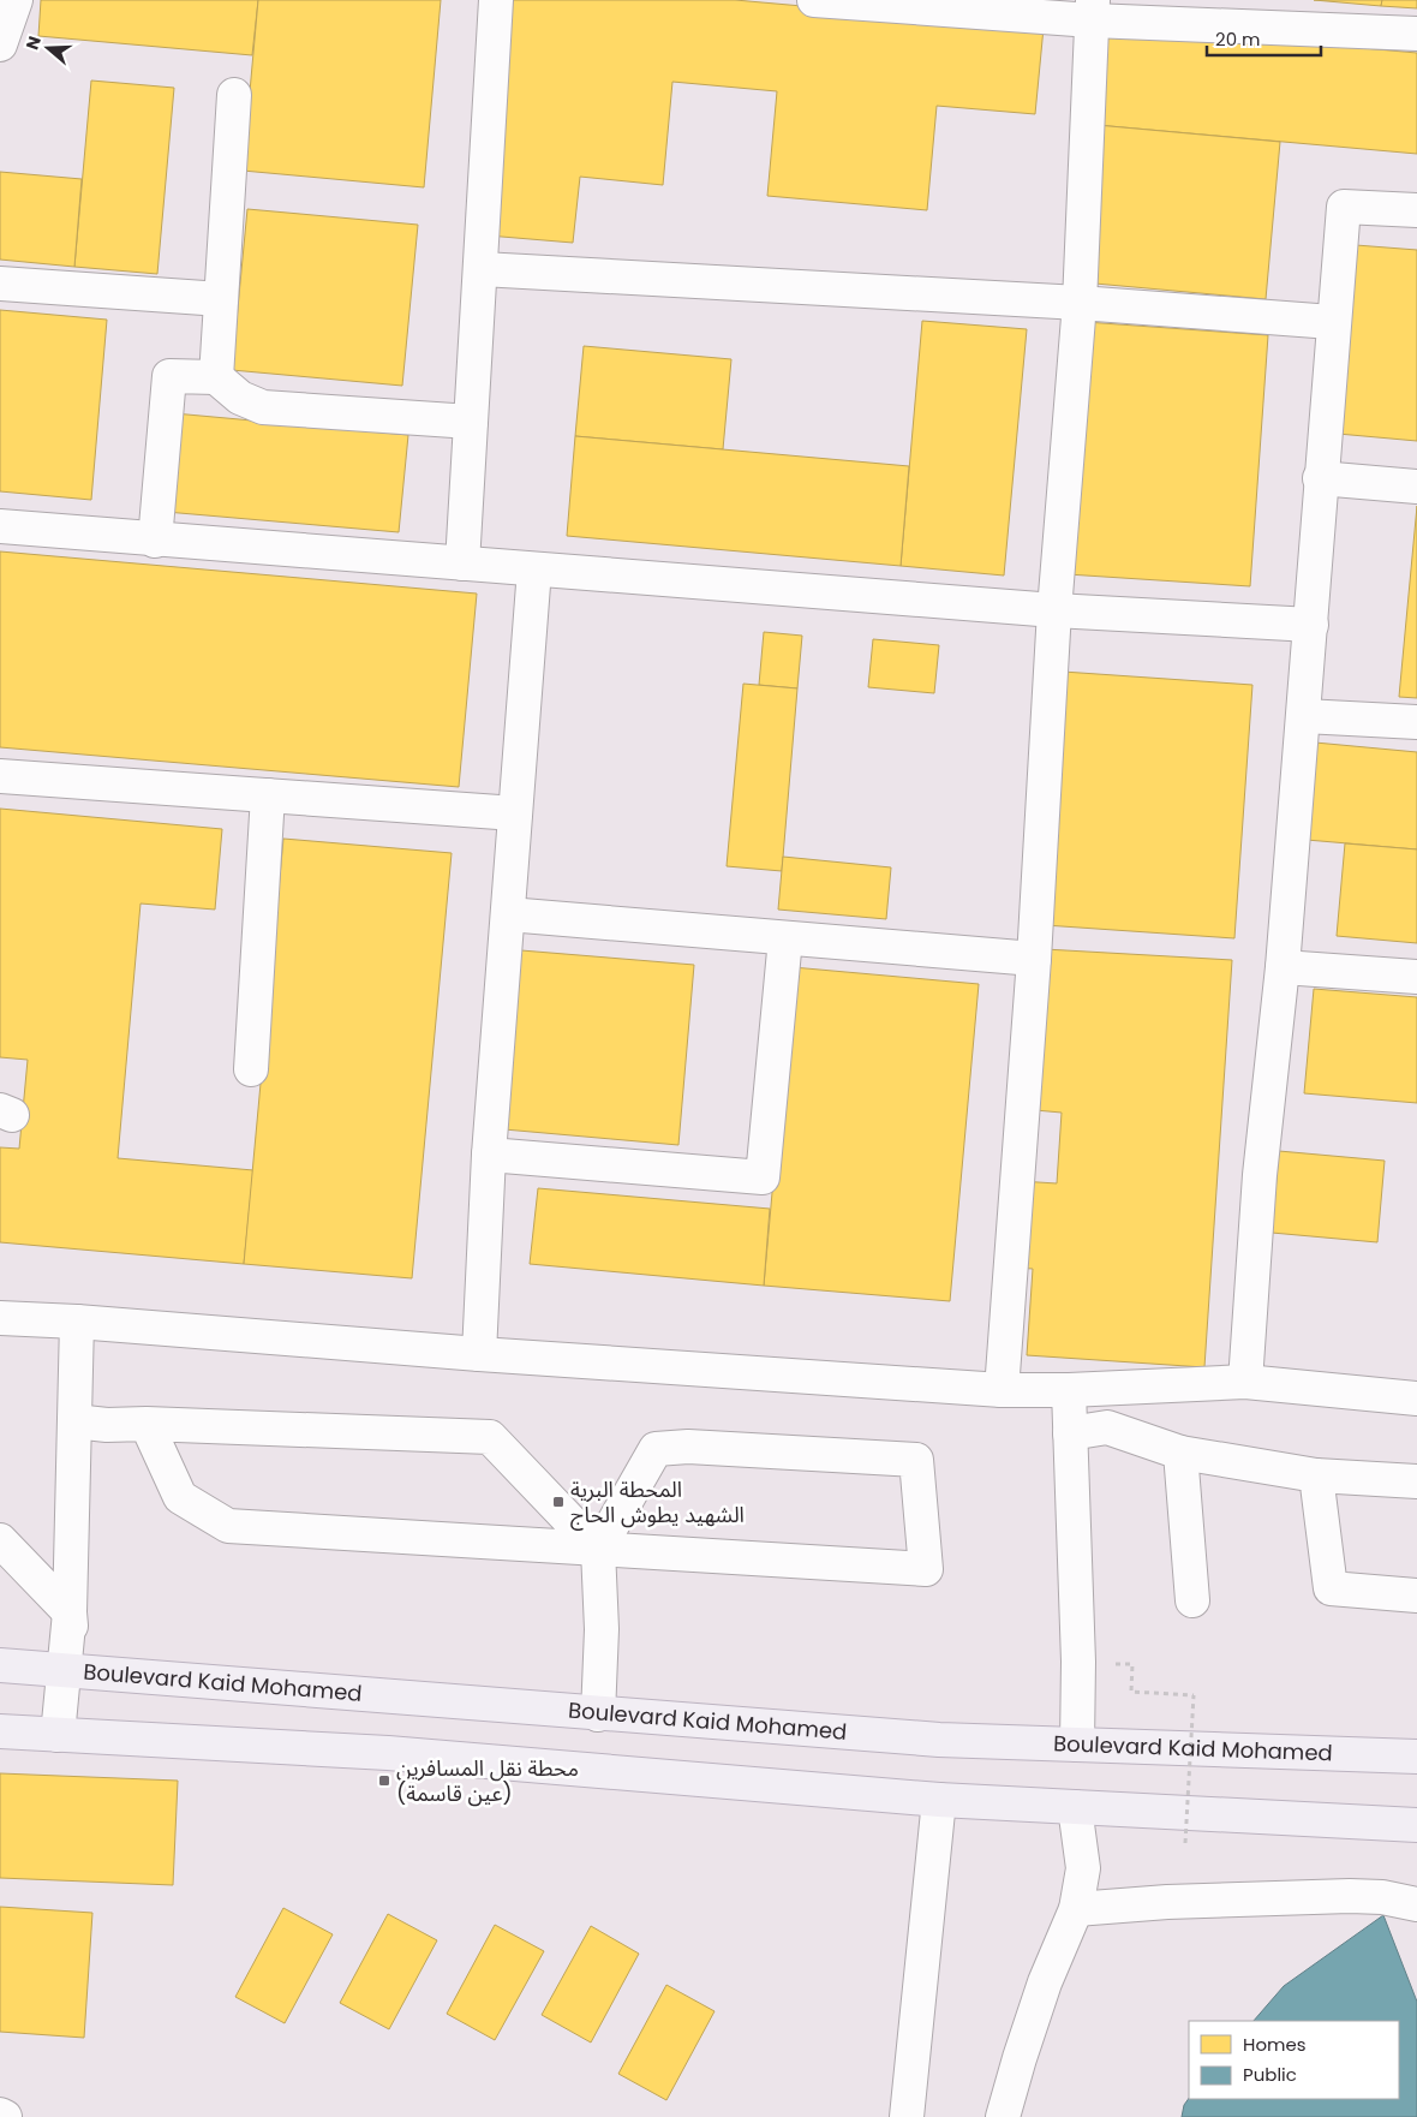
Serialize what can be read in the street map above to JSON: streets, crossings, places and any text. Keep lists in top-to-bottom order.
{
  "streets": {
    "main road": ["Boulevard Kaid Mohamed"]
  },
  "places": {
    "transit": ["المحطة البرية الشهيد يطوش الحاج", "محطة نقل المسافرين (عين قاسمة)"]
  },
  "legend": ["Homes", "Public"],
  "scale_bar": "20 m",
  "north": "left"
}
